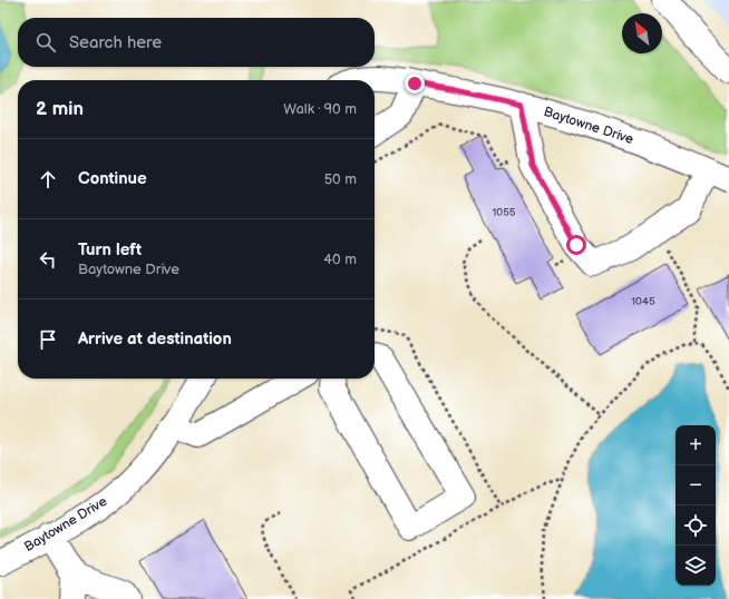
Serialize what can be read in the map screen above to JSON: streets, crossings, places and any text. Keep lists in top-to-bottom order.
{
  "streets": {
    "street": ["Baytowne Drive"]
  },
  "house_numbers": ["1055", "1045"],
  "north": "top left",
  "page": {
    "search": "Search here",
    "heading": ["2 min", "Walk · 90 m"],
    "list": [
      ["Continue", "50 m"],
      ["Turn left", "Baytowne Drive", "40 m"],
      "Arrive at destination"
    ],
    "map_buttons": ["+", "−"]
  }
}
